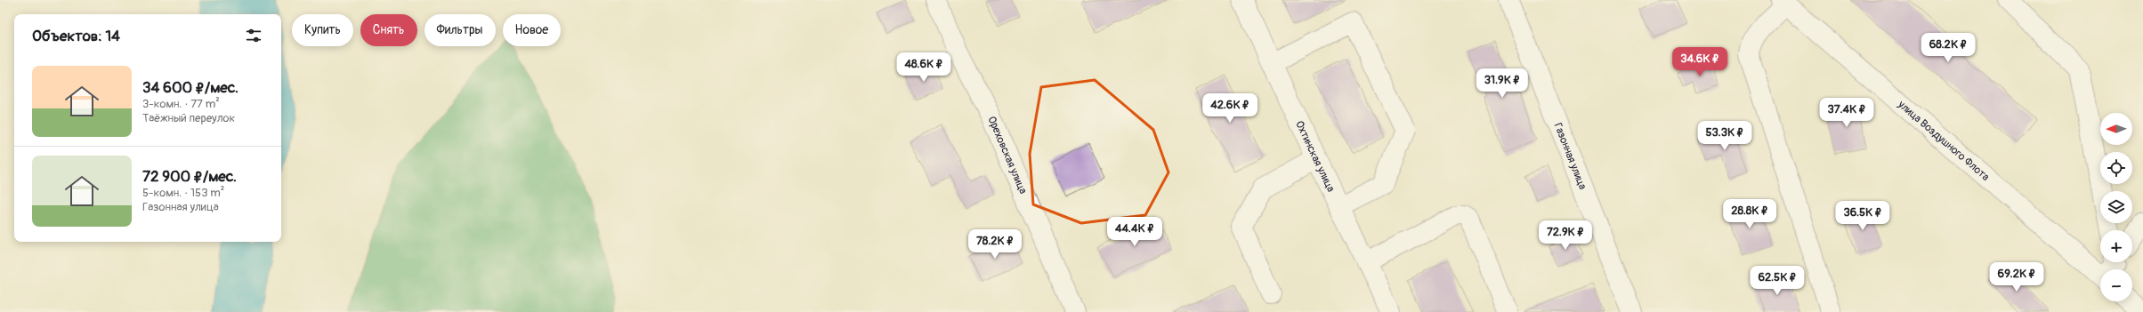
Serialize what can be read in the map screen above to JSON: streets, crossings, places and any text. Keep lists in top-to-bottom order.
{
  "streets": {
    "street": [
      "улица Воздушного Флота",
      "Ореховская улица",
      "Охтинская улица",
      "Газонная улица"
    ]
  },
  "north": "left",
  "page": {
    "chip": [
      "Купить",
      "Снять",
      "Фильтры",
      "Новое"
    ],
    "heading": "Объектов: 14",
    "price": [
      "68.2K ₽",
      "34.6K ₽",
      "48.6K ₽",
      "31.9K ₽",
      "42.6K ₽",
      "37.4K ₽",
      "53.3K ₽",
      "28.8K ₽",
      "36.5K ₽",
      "44.4K ₽",
      "72.9K ₽",
      "78.2K ₽",
      "69.2K ₽",
      "62.5K ₽"
    ],
    "list": [
      {
        "name": "34 600 ₽/мес.",
        "note": "3-комн. · 77 m² · Таёжный переулок"
      },
      {
        "name": "72 900 ₽/мес.",
        "note": "5-комн. · 153 m² · Газонная улица"
      }
    ],
    "map_buttons": ["+", "−"]
  }
}
